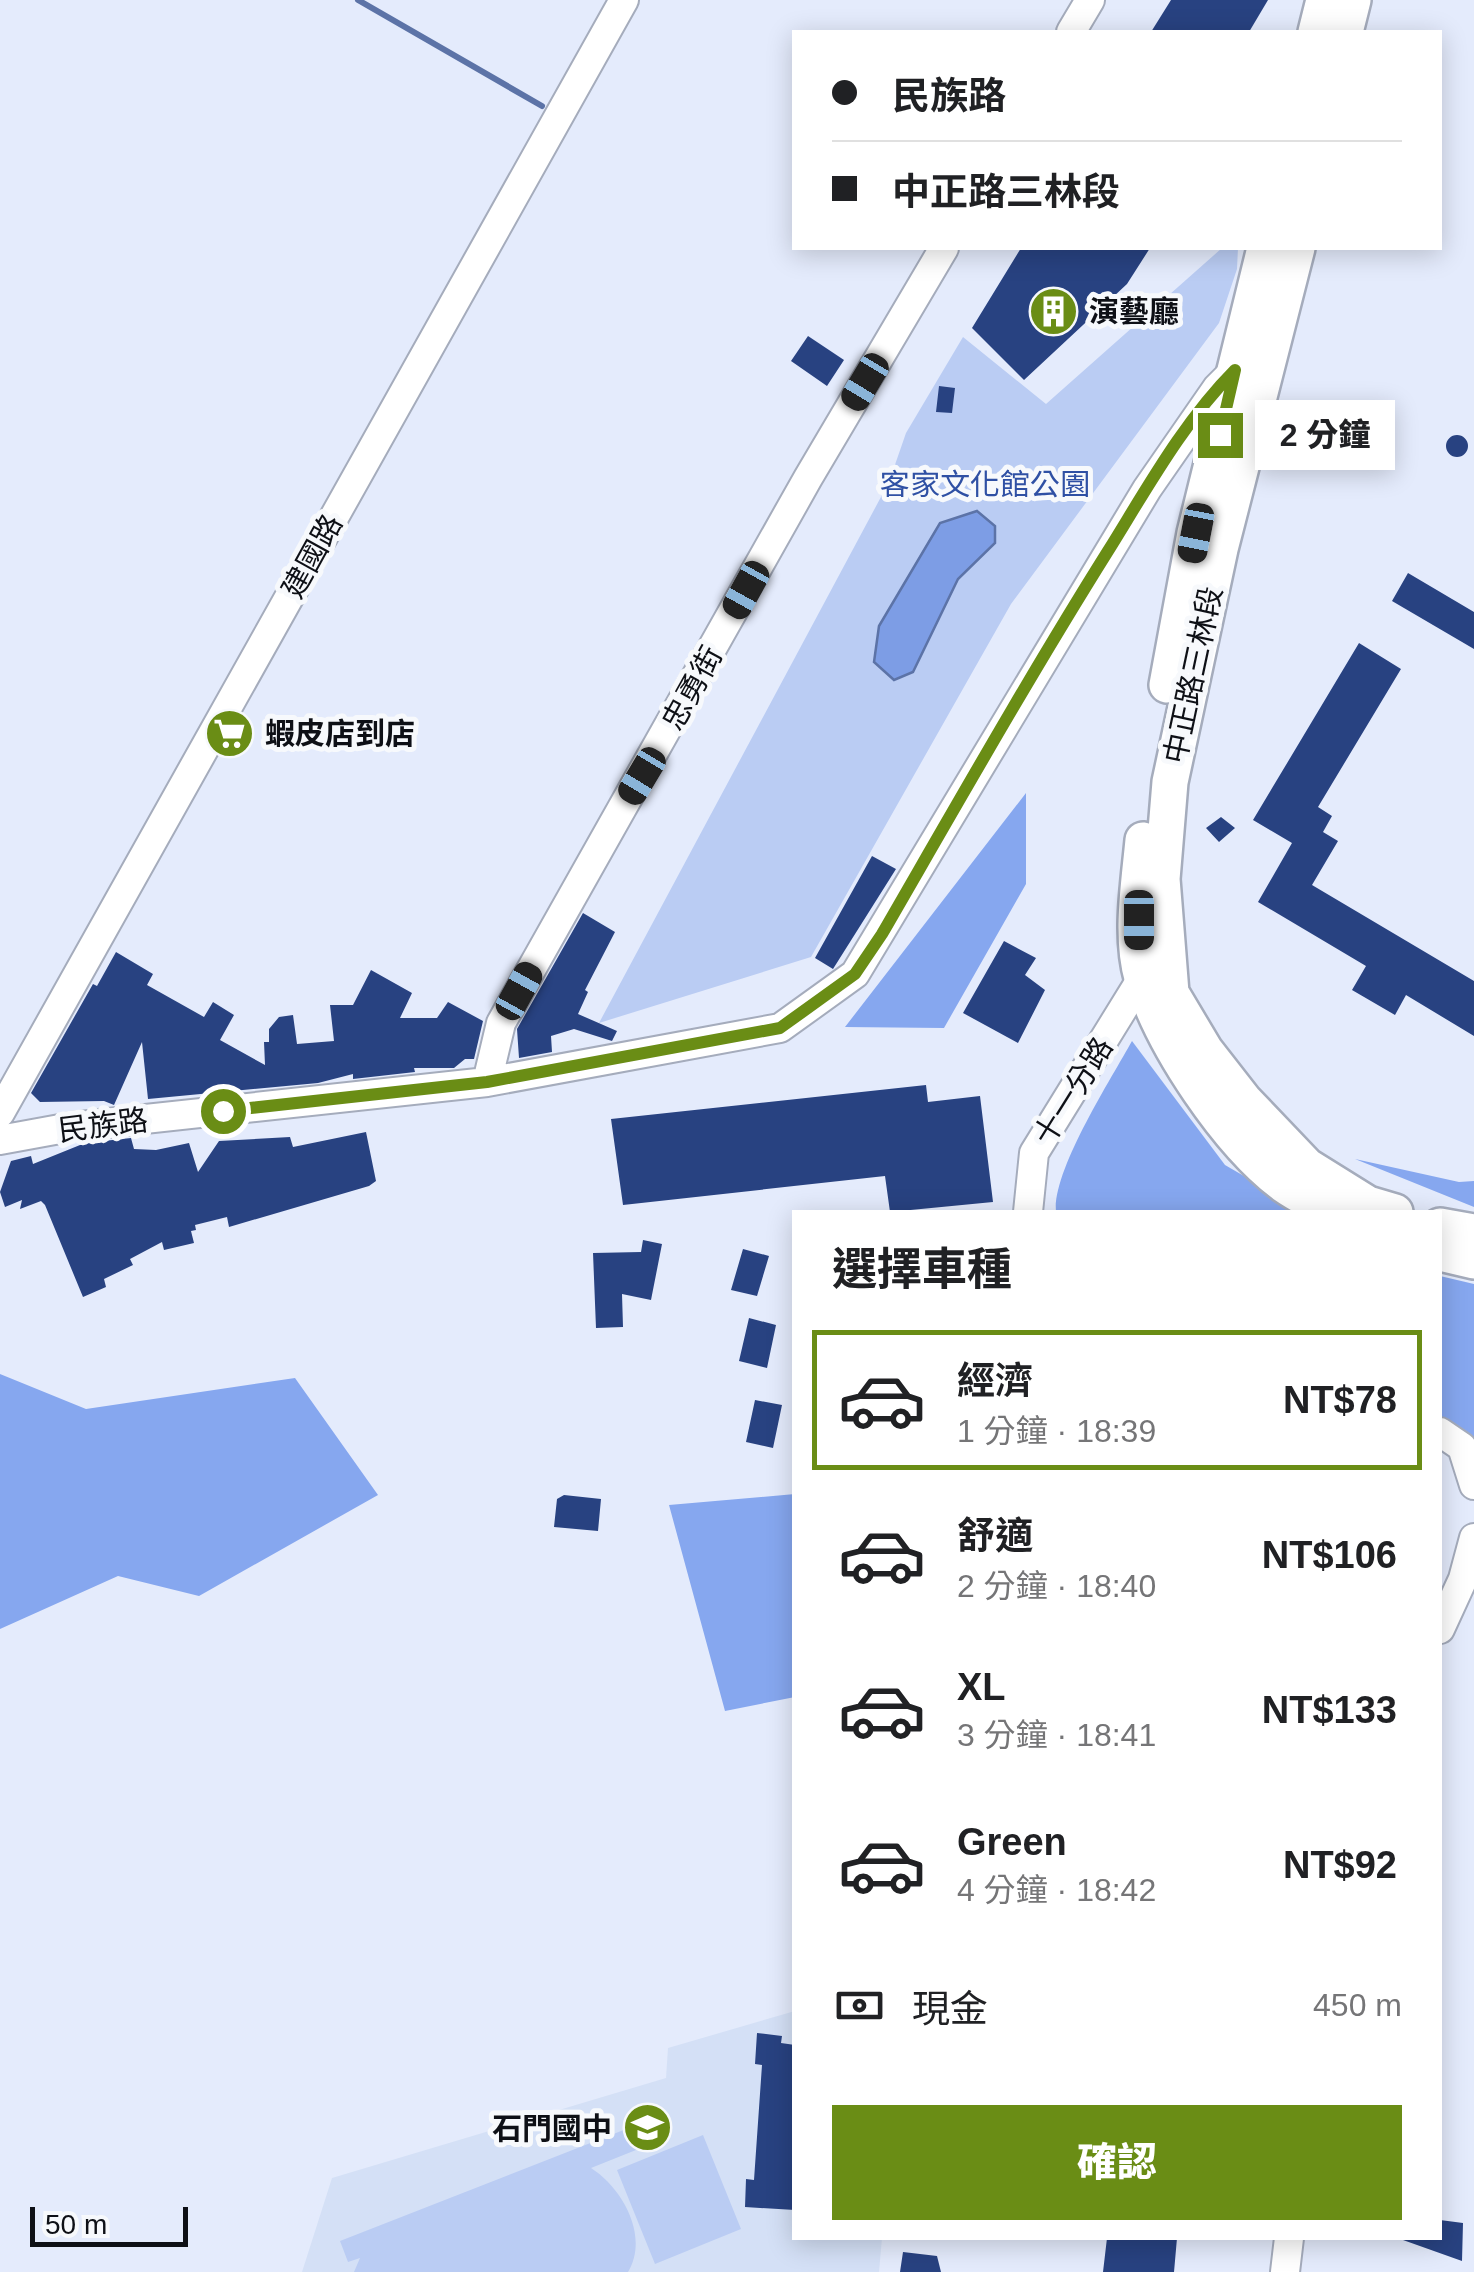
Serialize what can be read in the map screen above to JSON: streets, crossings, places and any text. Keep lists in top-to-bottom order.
{
  "streets": {
    "main road": ["中正路三林段"],
    "street": [
      "建國路",
      "忠勇街",
      "十一分路",
      "民族路"
    ]
  },
  "crossings": [
    ["中正路三林段", "十一分路"],
    ["中正路三林段", "民族路"],
    ["忠勇街", "民族路"]
  ],
  "parks": ["客家文化館公園"],
  "places": {
    "building": ["演藝廳"],
    "supermarket": ["蝦皮店到店"],
    "school or university": ["石門國中"]
  },
  "scale_bar": "50 m",
  "page": {
    "banner": ["民族路", "中正路三林段"],
    "bubble": "2 分鐘",
    "heading": "選擇車種",
    "list": [
      {
        "name": "經濟",
        "note": "1 分鐘 · 18:39",
        "value": "NT$78"
      },
      {
        "name": "舒適",
        "note": "2 分鐘 · 18:40",
        "value": "NT$106"
      },
      {
        "name": "XL",
        "note": "3 分鐘 · 18:41",
        "value": "NT$133"
      },
      {
        "name": "Green",
        "note": "4 分鐘 · 18:42",
        "value": "NT$92"
      }
    ],
    "pay": ["現金", "450 m"],
    "buttons": "確認",
    "scale": "50 m"
  }
}
